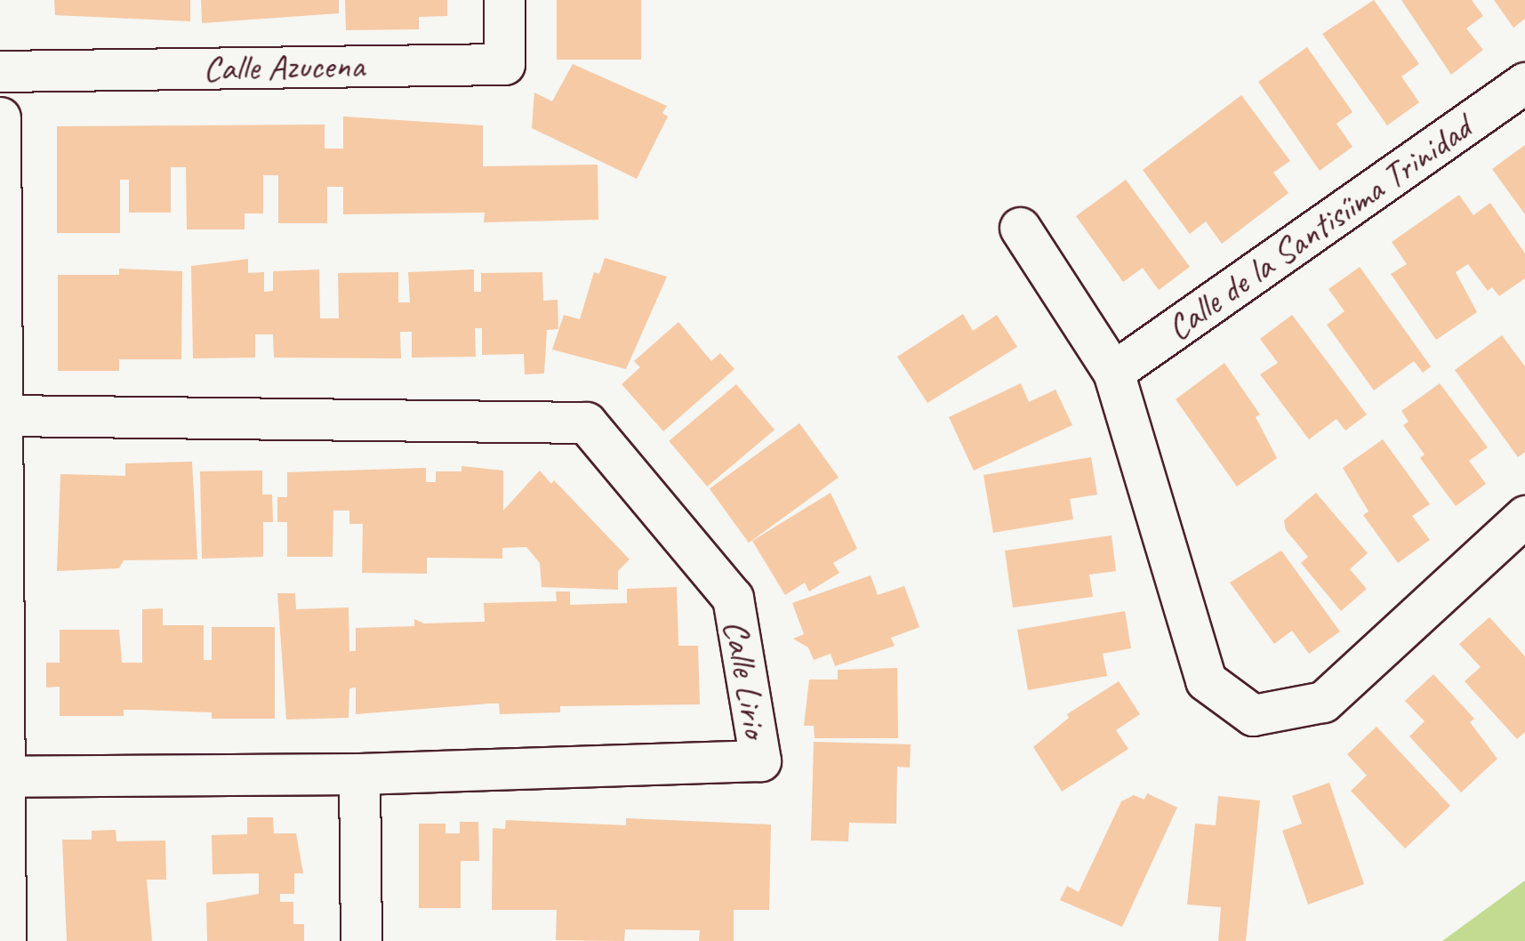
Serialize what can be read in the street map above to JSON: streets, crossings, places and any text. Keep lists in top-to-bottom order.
{
  "streets": {
    "street": ["Calle Azucena", "Calle de la Santisíima Trinidad", "Calle Lirio"]
  }
}
